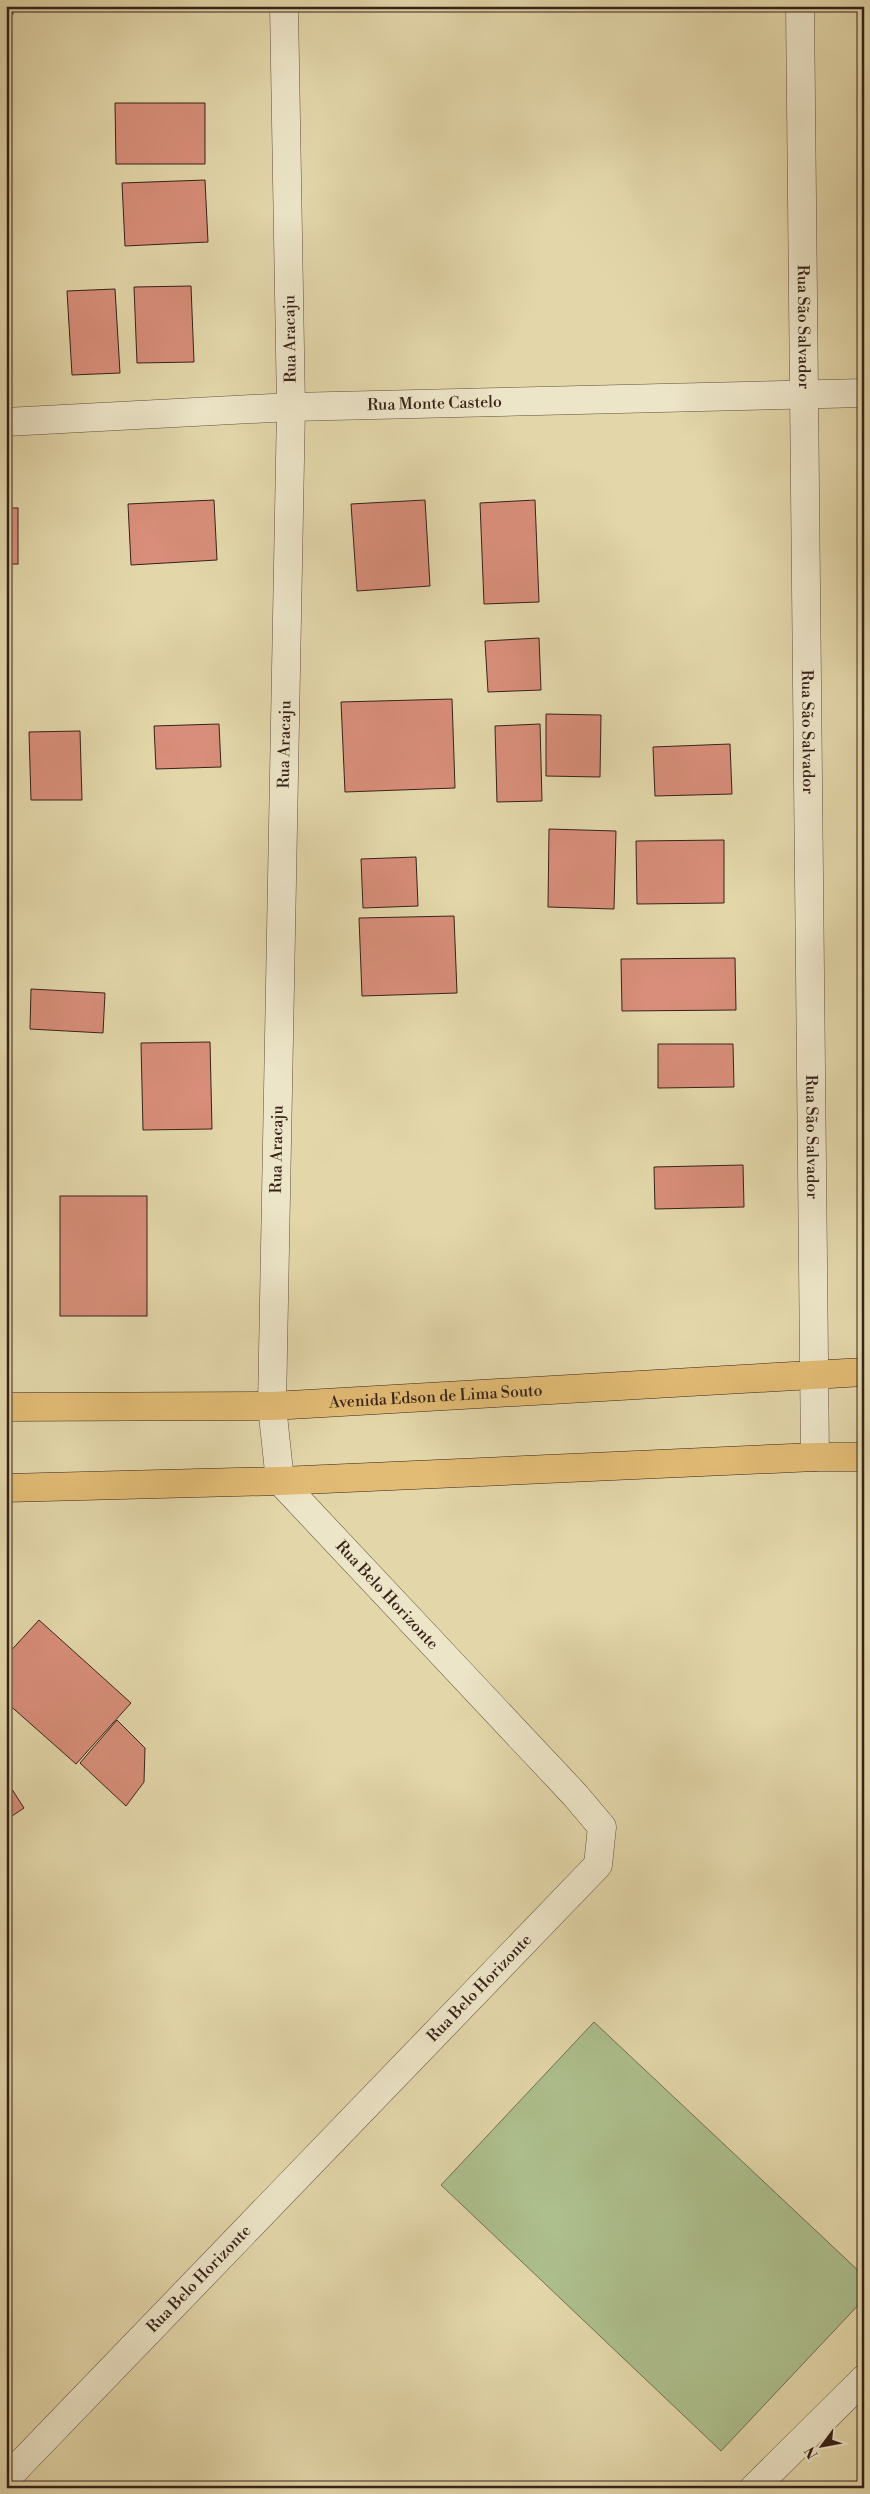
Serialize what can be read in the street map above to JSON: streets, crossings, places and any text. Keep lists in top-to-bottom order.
{
  "streets": {
    "main road": ["Avenida Edson de Lima Souto"],
    "street": [
      "Rua São Salvador",
      "Rua Aracaju",
      "Rua Monte Castelo",
      "Rua Belo Horizonte"
    ]
  },
  "crossings": [
    ["Rua São Salvador", "Rua Monte Castelo"],
    ["Rua São Salvador", "Avenida Edson de Lima Souto"],
    ["Rua Aracaju", "Rua Monte Castelo"],
    ["Rua Aracaju", "Avenida Edson de Lima Souto"],
    ["Rua Aracaju", "Rua Belo Horizonte"]
  ],
  "north": "bottom left"
}
